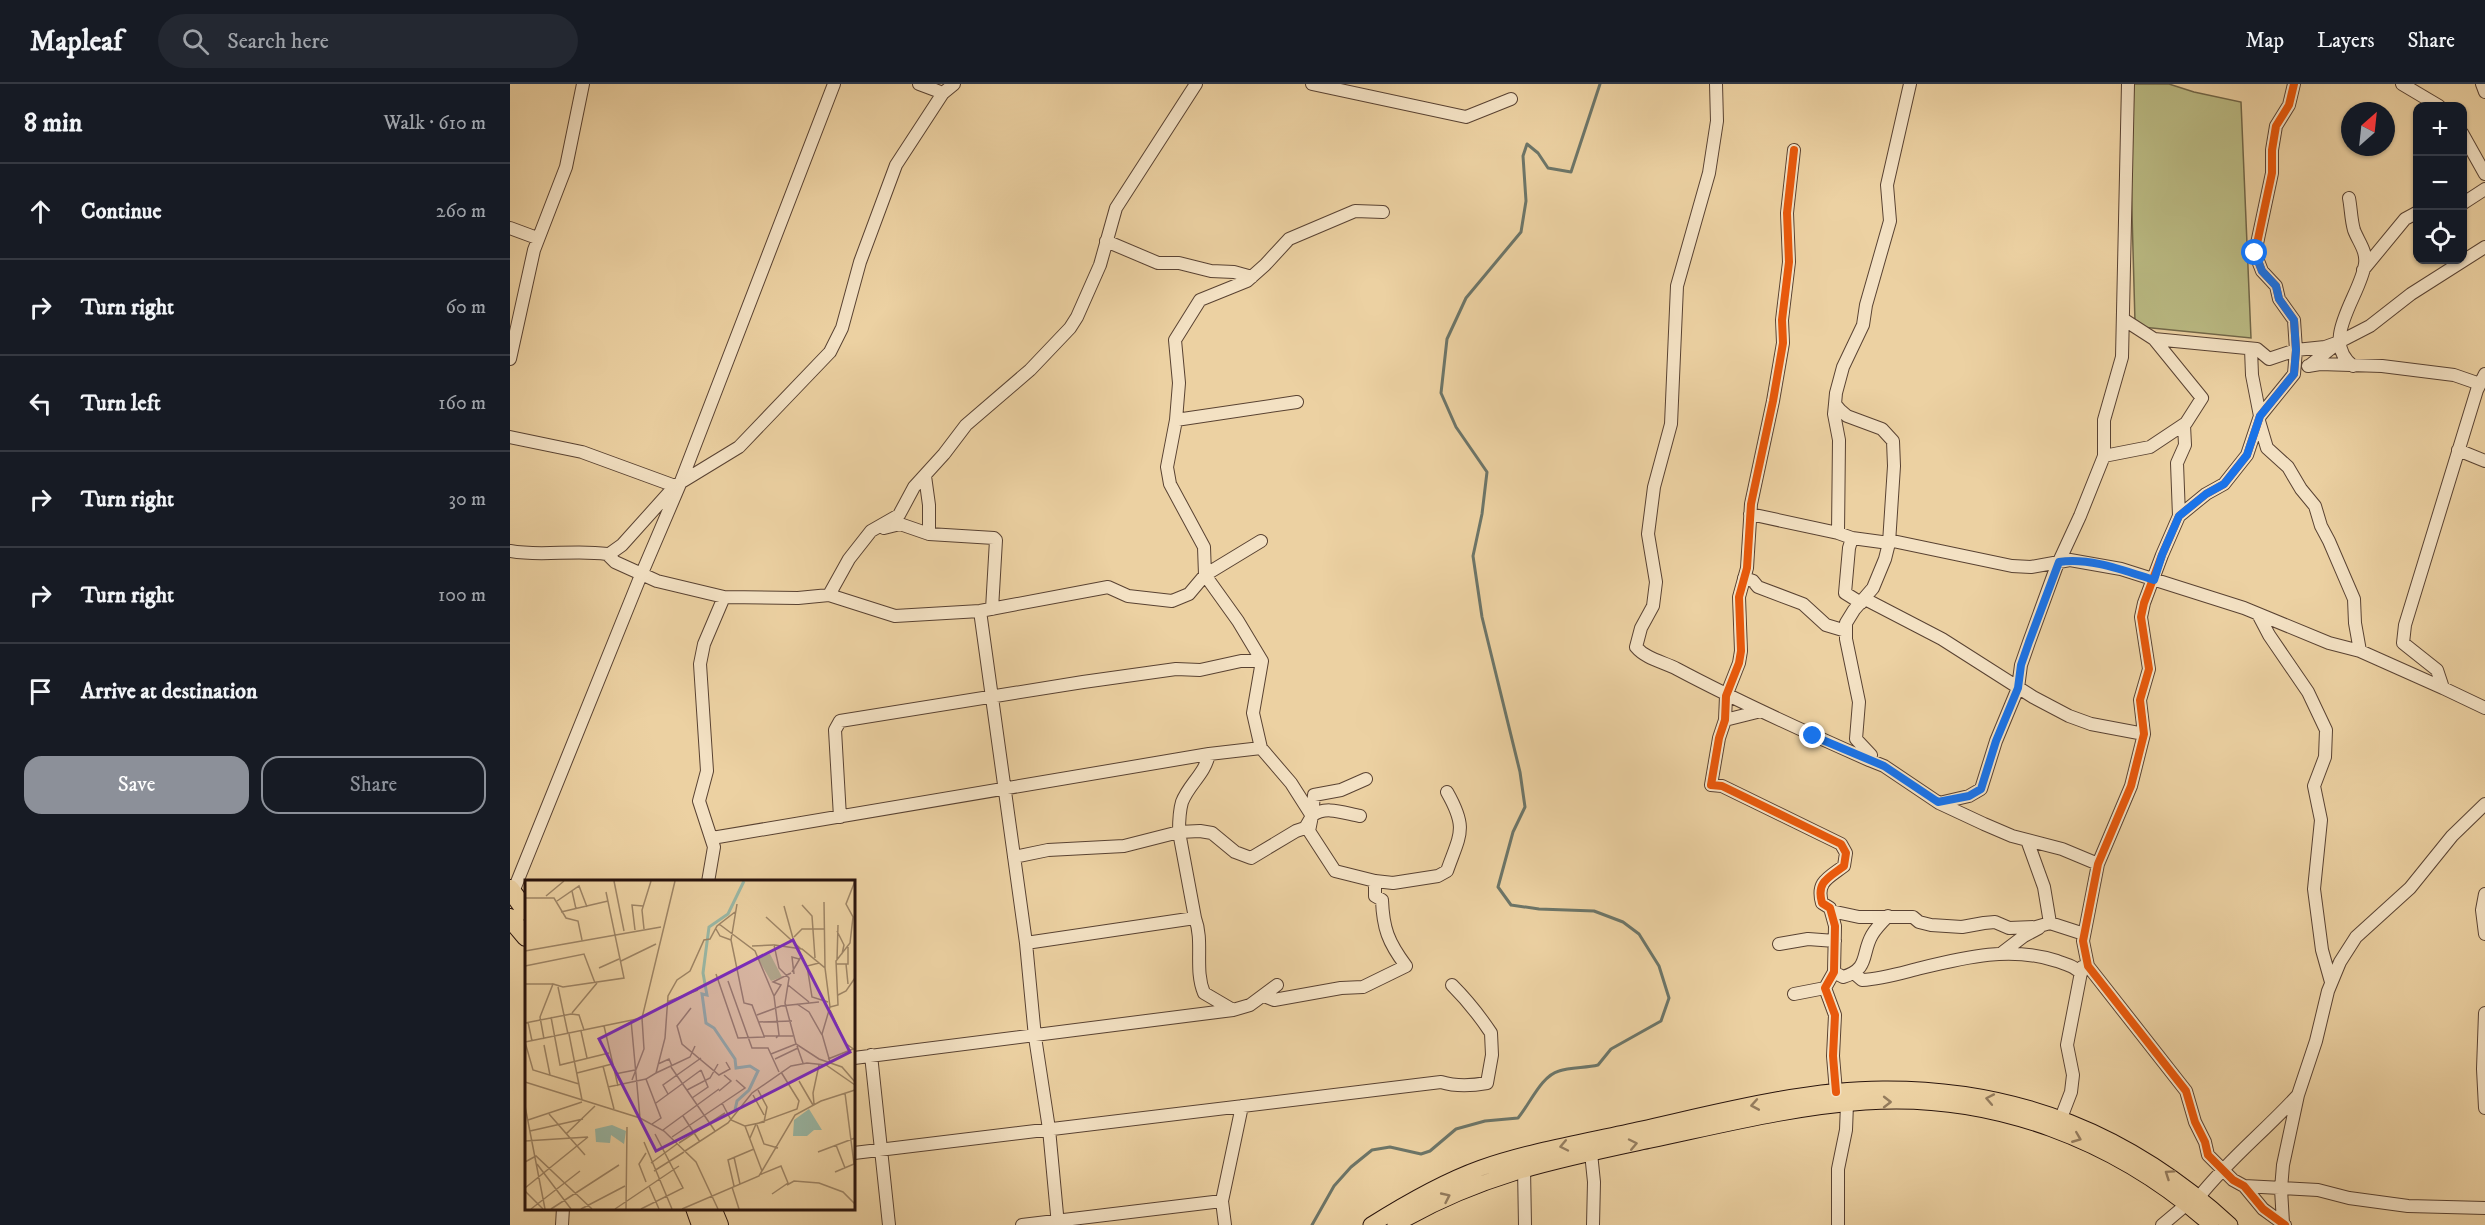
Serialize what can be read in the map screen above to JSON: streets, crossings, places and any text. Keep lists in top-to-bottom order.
{
  "north": "top right",
  "page": {
    "header": "Mapleaf",
    "search": "Search here",
    "nav": ["Map", "Layers", "Share"],
    "heading": ["8 min", "Walk · 610 m"],
    "map_buttons": ["+", "−"],
    "list": [
      ["Continue", "260 m"],
      ["Turn right", "60 m"],
      ["Turn left", "160 m"],
      ["Turn right", "30 m"],
      ["Turn right", "100 m"],
      "Arrive at destination"
    ],
    "buttons": ["Save", "Share"]
  }
}
